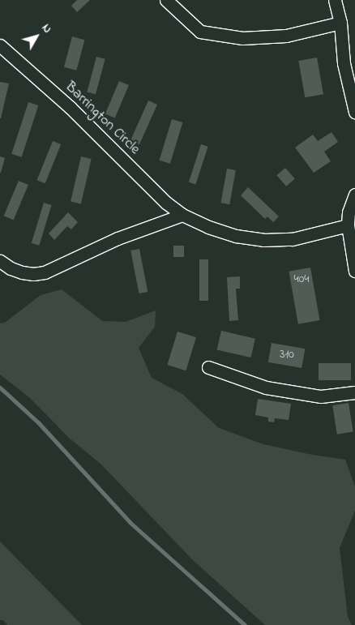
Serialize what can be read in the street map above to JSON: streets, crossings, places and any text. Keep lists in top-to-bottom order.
{
  "streets": {
    "street": ["Barrington Circle"]
  },
  "house_numbers": ["404", "310"],
  "north": "top right"
}
